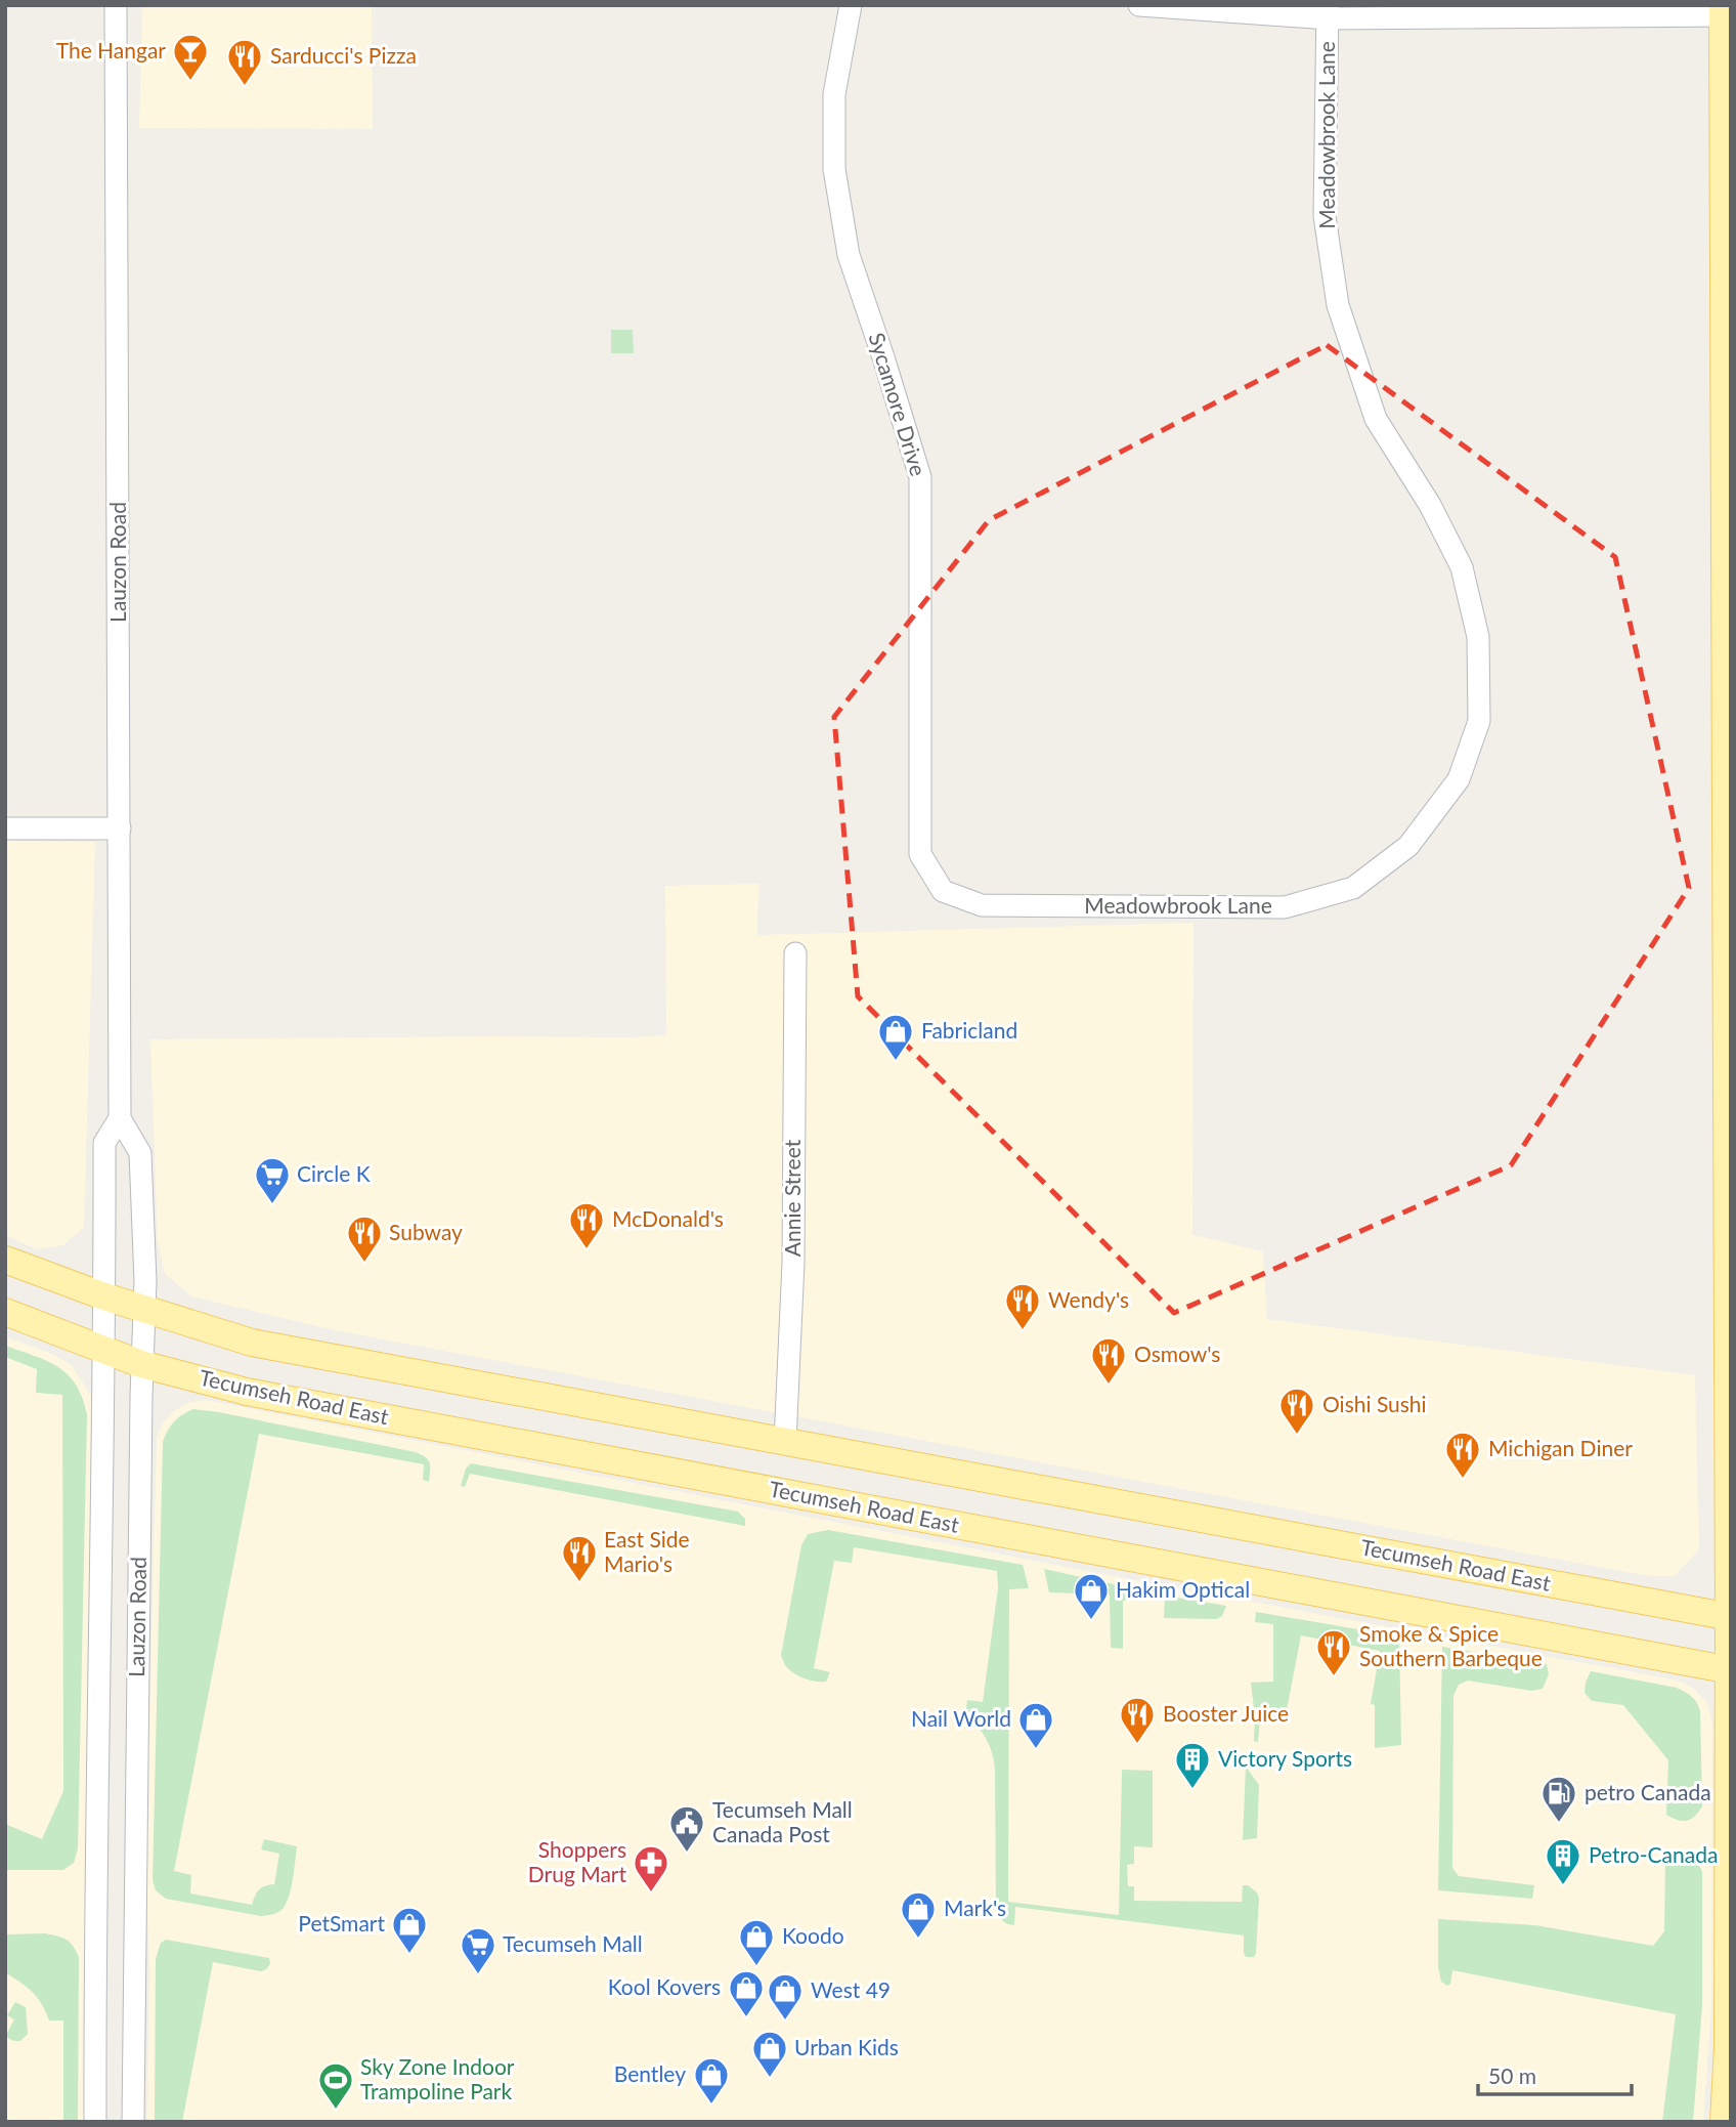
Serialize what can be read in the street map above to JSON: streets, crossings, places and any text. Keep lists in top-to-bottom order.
{
  "streets": {
    "main road": ["Tecumseh Road East"],
    "street": [
      "Meadowbrook Lane",
      "Sycamore Drive",
      "Lauzon Road",
      "Annie Street"
    ]
  },
  "crossings": [
    ["Meadowbrook Lane", "Sycamore Drive"],
    ["Lauzon Road", "Tecumseh Road East"],
    ["Annie Street", "Tecumseh Road East"]
  ],
  "places": {
    "bar": ["The Hangar"],
    "restaurant": [
      "Sarducci's Pizza",
      "McDonald's",
      "Subway",
      "Wendy's",
      "Osmow's",
      "Oishi Sushi",
      "Michigan Diner",
      "East Side Mario's",
      "Smoke & Spice Southern Barbeque",
      "Booster Juice"
    ],
    "shop": [
      "Fabricland",
      "Hakim Optical",
      "Nail World",
      "Mark's",
      "PetSmart",
      "Koodo",
      "Kool Kovers",
      "West 49",
      "Urban Kids",
      "Bentley"
    ],
    "supermarket": ["Circle K", "Tecumseh Mall"],
    "building": ["Victory Sports", "Petro-Canada"],
    "fuel station": ["petro Canada"],
    "public building": ["Tecumseh Mall Canada Post"],
    "pharmacy": ["Shoppers Drug Mart"],
    "sports": ["Sky Zone Indoor Trampoline Park"]
  },
  "scale_bar": "50 m"
}
